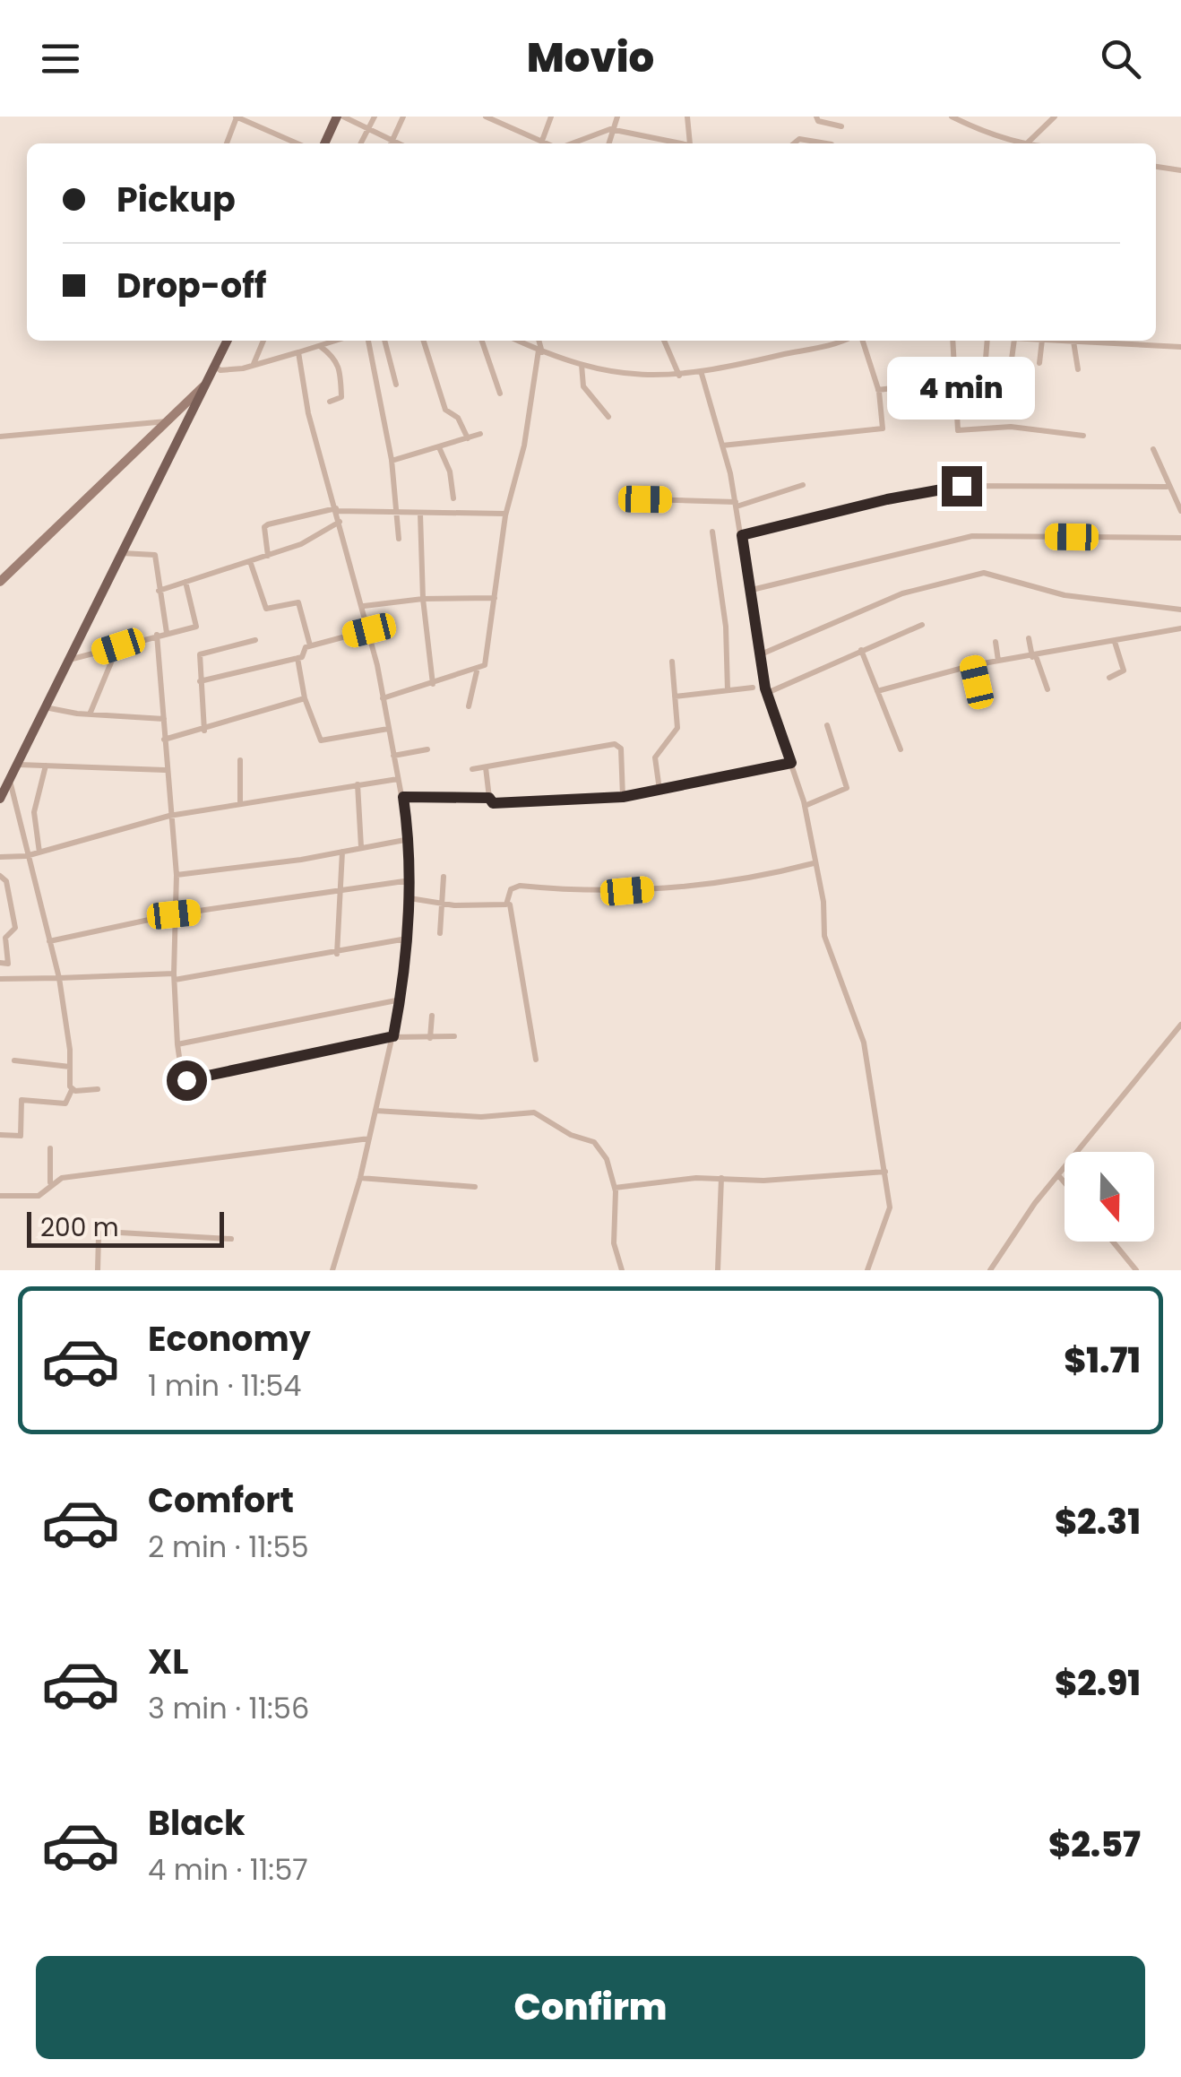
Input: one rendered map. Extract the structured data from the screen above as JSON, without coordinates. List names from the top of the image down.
{
  "scale_bar": "200 m",
  "north": "bottom",
  "page": {
    "header": "Movio",
    "banner": ["Pickup", "Drop-off"],
    "bubble": "4 min",
    "scale": "200 m",
    "list": [
      {
        "name": "Economy",
        "note": "1 min · 11:54",
        "value": "$1.71"
      },
      {
        "name": "Comfort",
        "note": "2 min · 11:55",
        "value": "$2.31"
      },
      {
        "name": "XL",
        "note": "3 min · 11:56",
        "value": "$2.91"
      },
      {
        "name": "Black",
        "note": "4 min · 11:57",
        "value": "$2.57"
      }
    ],
    "buttons": "Confirm"
  }
}
